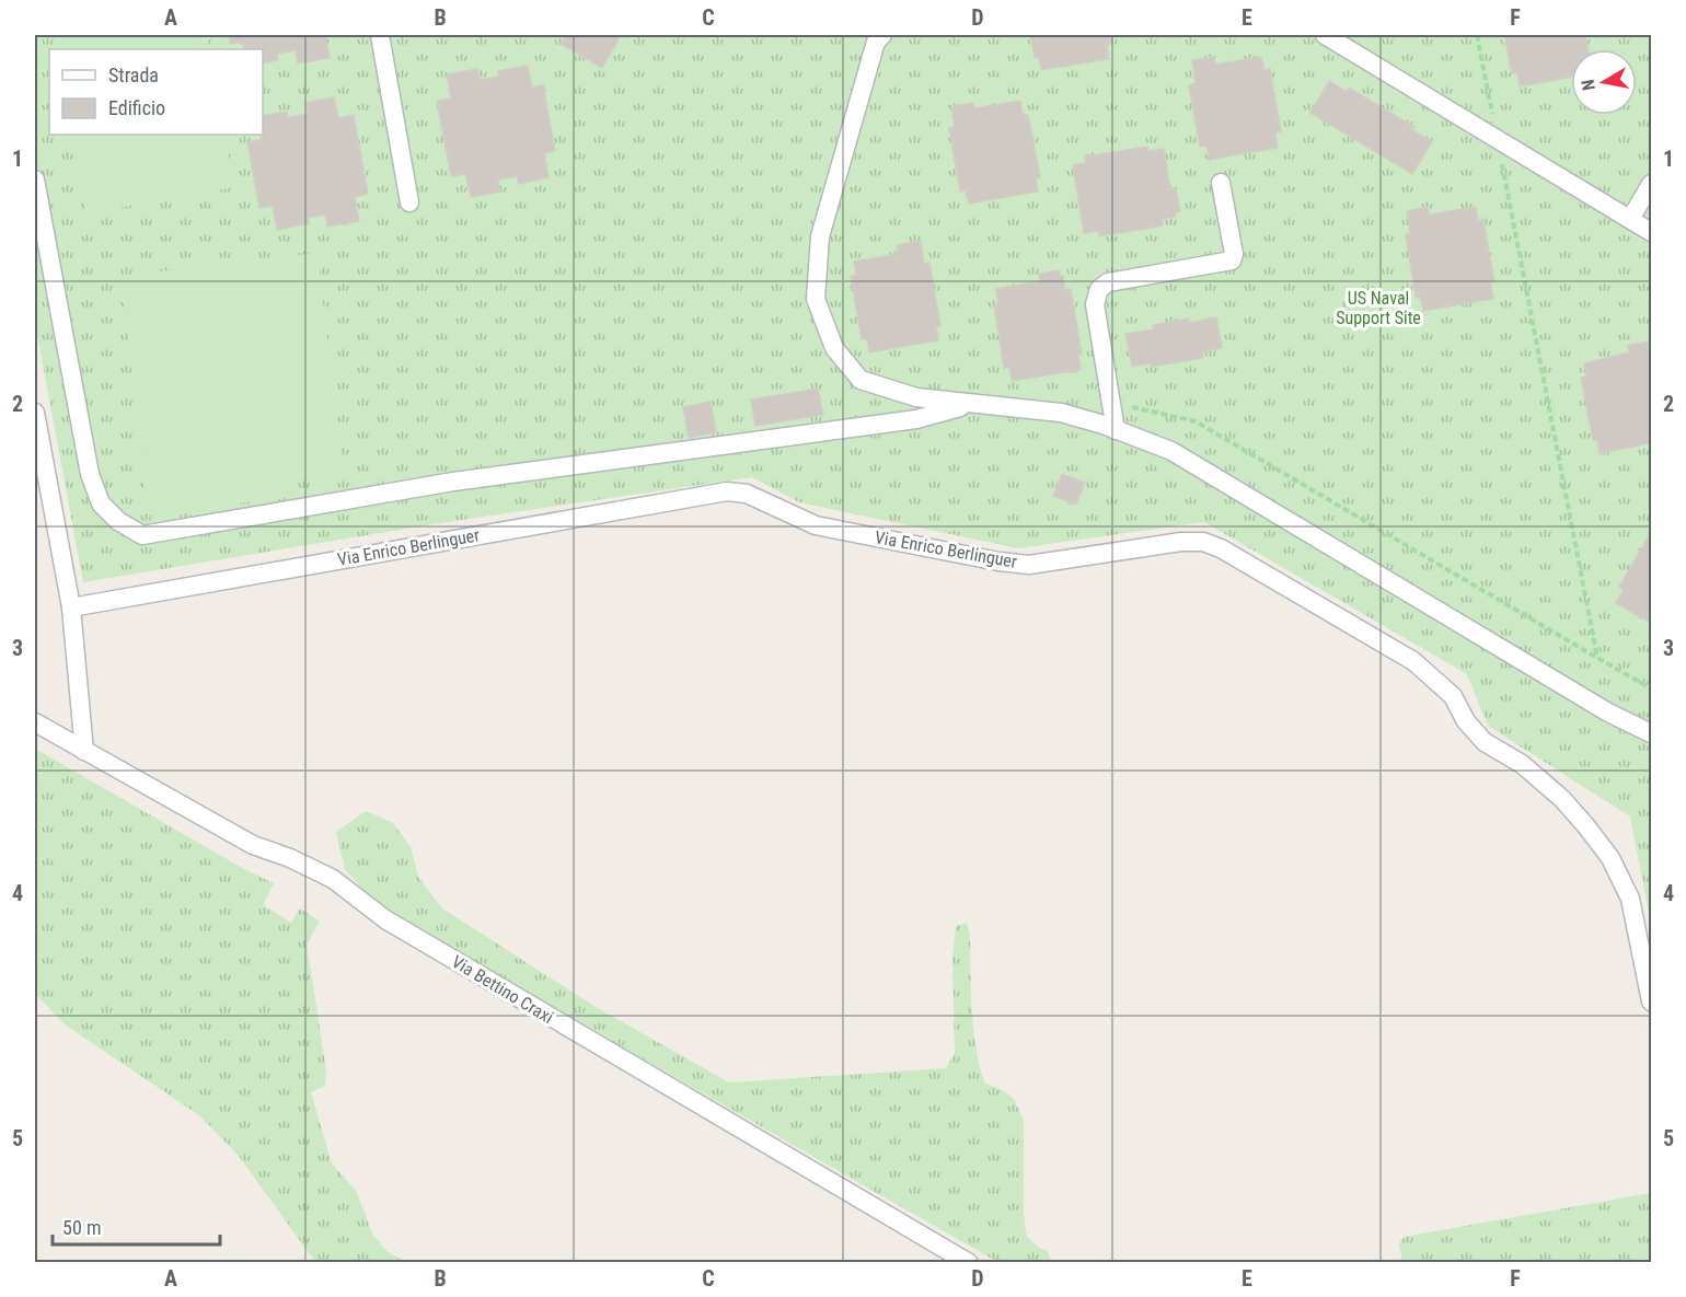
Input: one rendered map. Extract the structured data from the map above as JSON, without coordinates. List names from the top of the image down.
{
  "streets": {
    "street": ["Via Enrico Berlinguer", "Via Bettino Craxi"]
  },
  "parks": ["US Naval Support Site"],
  "legend": ["Strada", "Edificio"],
  "scale_bar": "50 m",
  "north": "left",
  "grid": {
    "columns": [
      "A",
      "B",
      "C",
      "D",
      "E",
      "F"
    ],
    "rows": [
      "1",
      "2",
      "3",
      "4",
      "5"
    ]
  }
}
